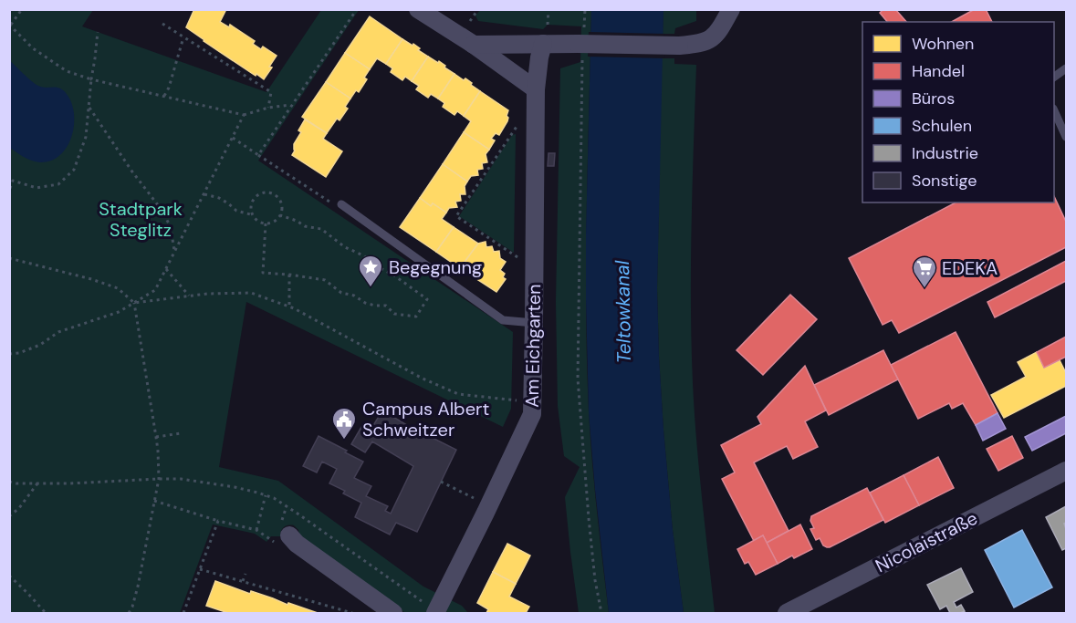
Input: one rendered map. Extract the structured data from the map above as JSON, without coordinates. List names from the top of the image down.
{
  "streets": {
    "street": ["Am Eichgarten", "Nicolaistraße"]
  },
  "water": ["Teltowkanal"],
  "parks": ["Stadtpark Steglitz"],
  "places": {
    "place": ["Begegnung"],
    "supermarket": ["EDEKA"],
    "public building": ["Campus Albert Schweitzer"]
  },
  "legend": [
    "Wohnen",
    "Handel",
    "Büros",
    "Schulen",
    "Industrie",
    "Sonstige"
  ]
}
